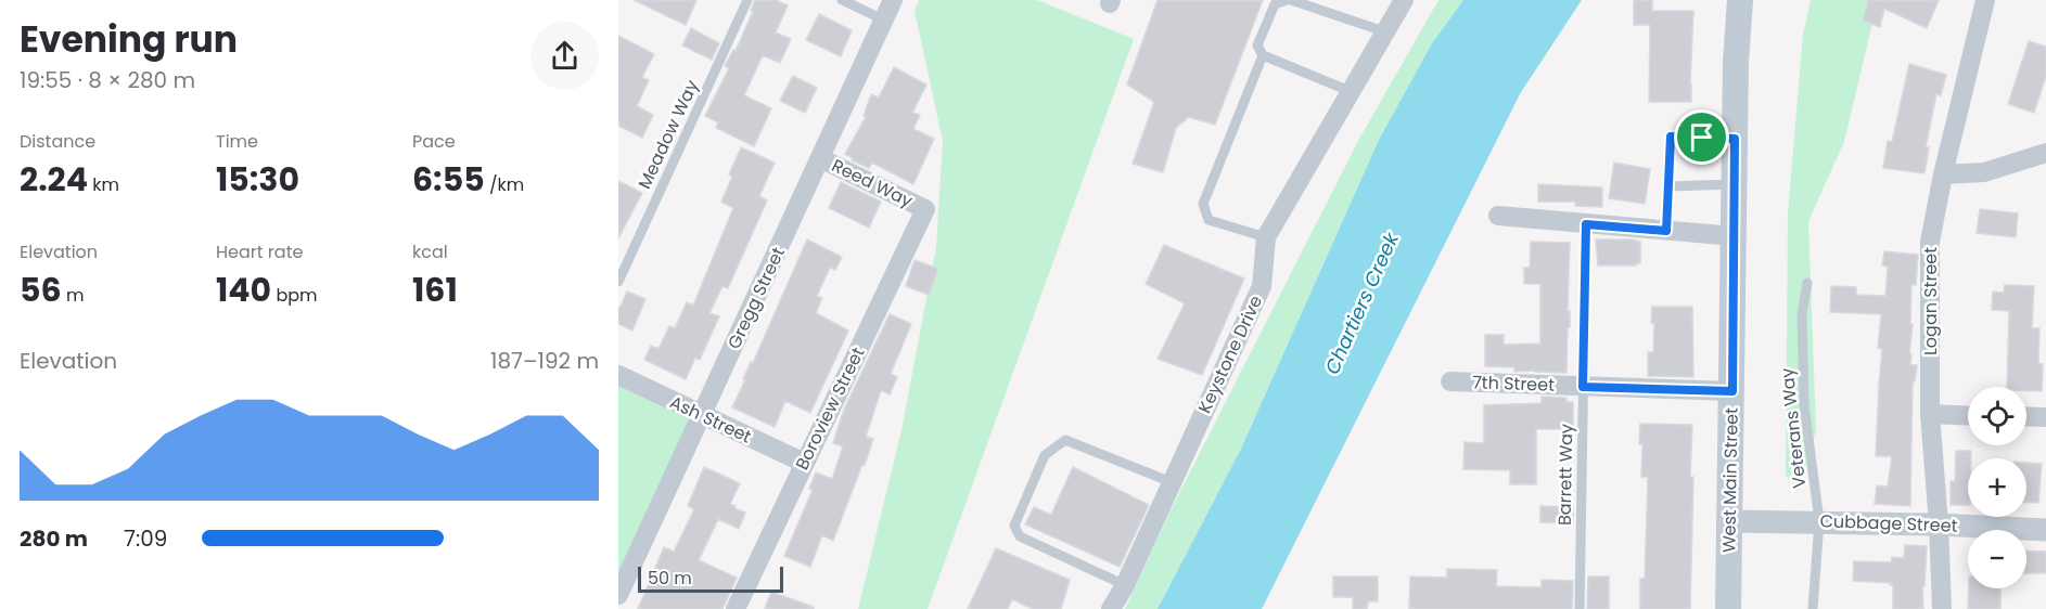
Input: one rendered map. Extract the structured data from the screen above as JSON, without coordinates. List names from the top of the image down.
{
  "streets": {
    "main road": ["West Main Street"],
    "street": [
      "Reed Way",
      "Gregg Street",
      "Logan Street",
      "Keystone Drive",
      "7th Street",
      "Boroview Street",
      "Ash Street",
      "Cubbage Street"
    ],
    "lane": ["Meadow Way", "Veterans Way", "Barrett Way"]
  },
  "crossings": [
    ["Reed Way", "Gregg Street"],
    ["Reed Way", "Boroview Street"],
    ["Gregg Street", "Ash Street"],
    ["Logan Street", "Cubbage Street"],
    ["7th Street", "Barrett Way"],
    ["7th Street", "West Main Street"],
    ["Boroview Street", "Ash Street"],
    ["Veterans Way", "Cubbage Street"],
    ["West Main Street", "Cubbage Street"]
  ],
  "water": ["Chartiers Creek"],
  "scale_bar": "50 m",
  "page": {
    "heading": ["Evening run", "19:55 · 8 × 280 m"],
    "stats": [
      ["Distance", "2.24 km"],
      ["Time", "15:30"],
      ["Pace", "6:55 /km"],
      ["Elevation", "56 m"],
      ["Heart rate", "140 bpm"],
      ["kcal", "161"]
    ],
    "chart": ["Elevation", "187–192 m"],
    "map_buttons": ["+", "−"],
    "list": [
      {
        "name": "280 m",
        "note": "7:09"
      }
    ],
    "scale": "50 m"
  }
}
